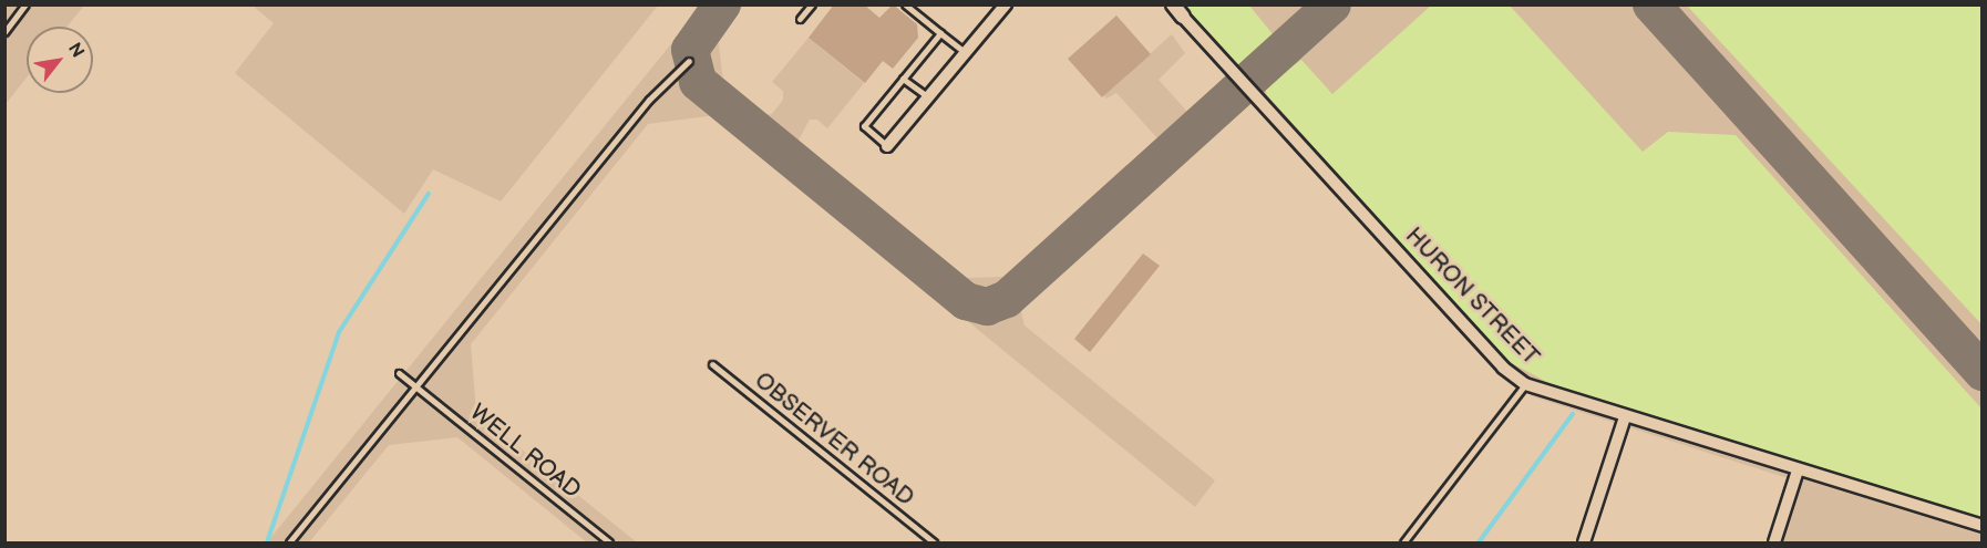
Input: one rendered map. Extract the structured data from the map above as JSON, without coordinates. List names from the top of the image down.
{
  "streets": {
    "street": ["HURON STREET"],
    "lane": ["OBSERVER ROAD", "WELL ROAD"]
  },
  "north": "top right"
}
